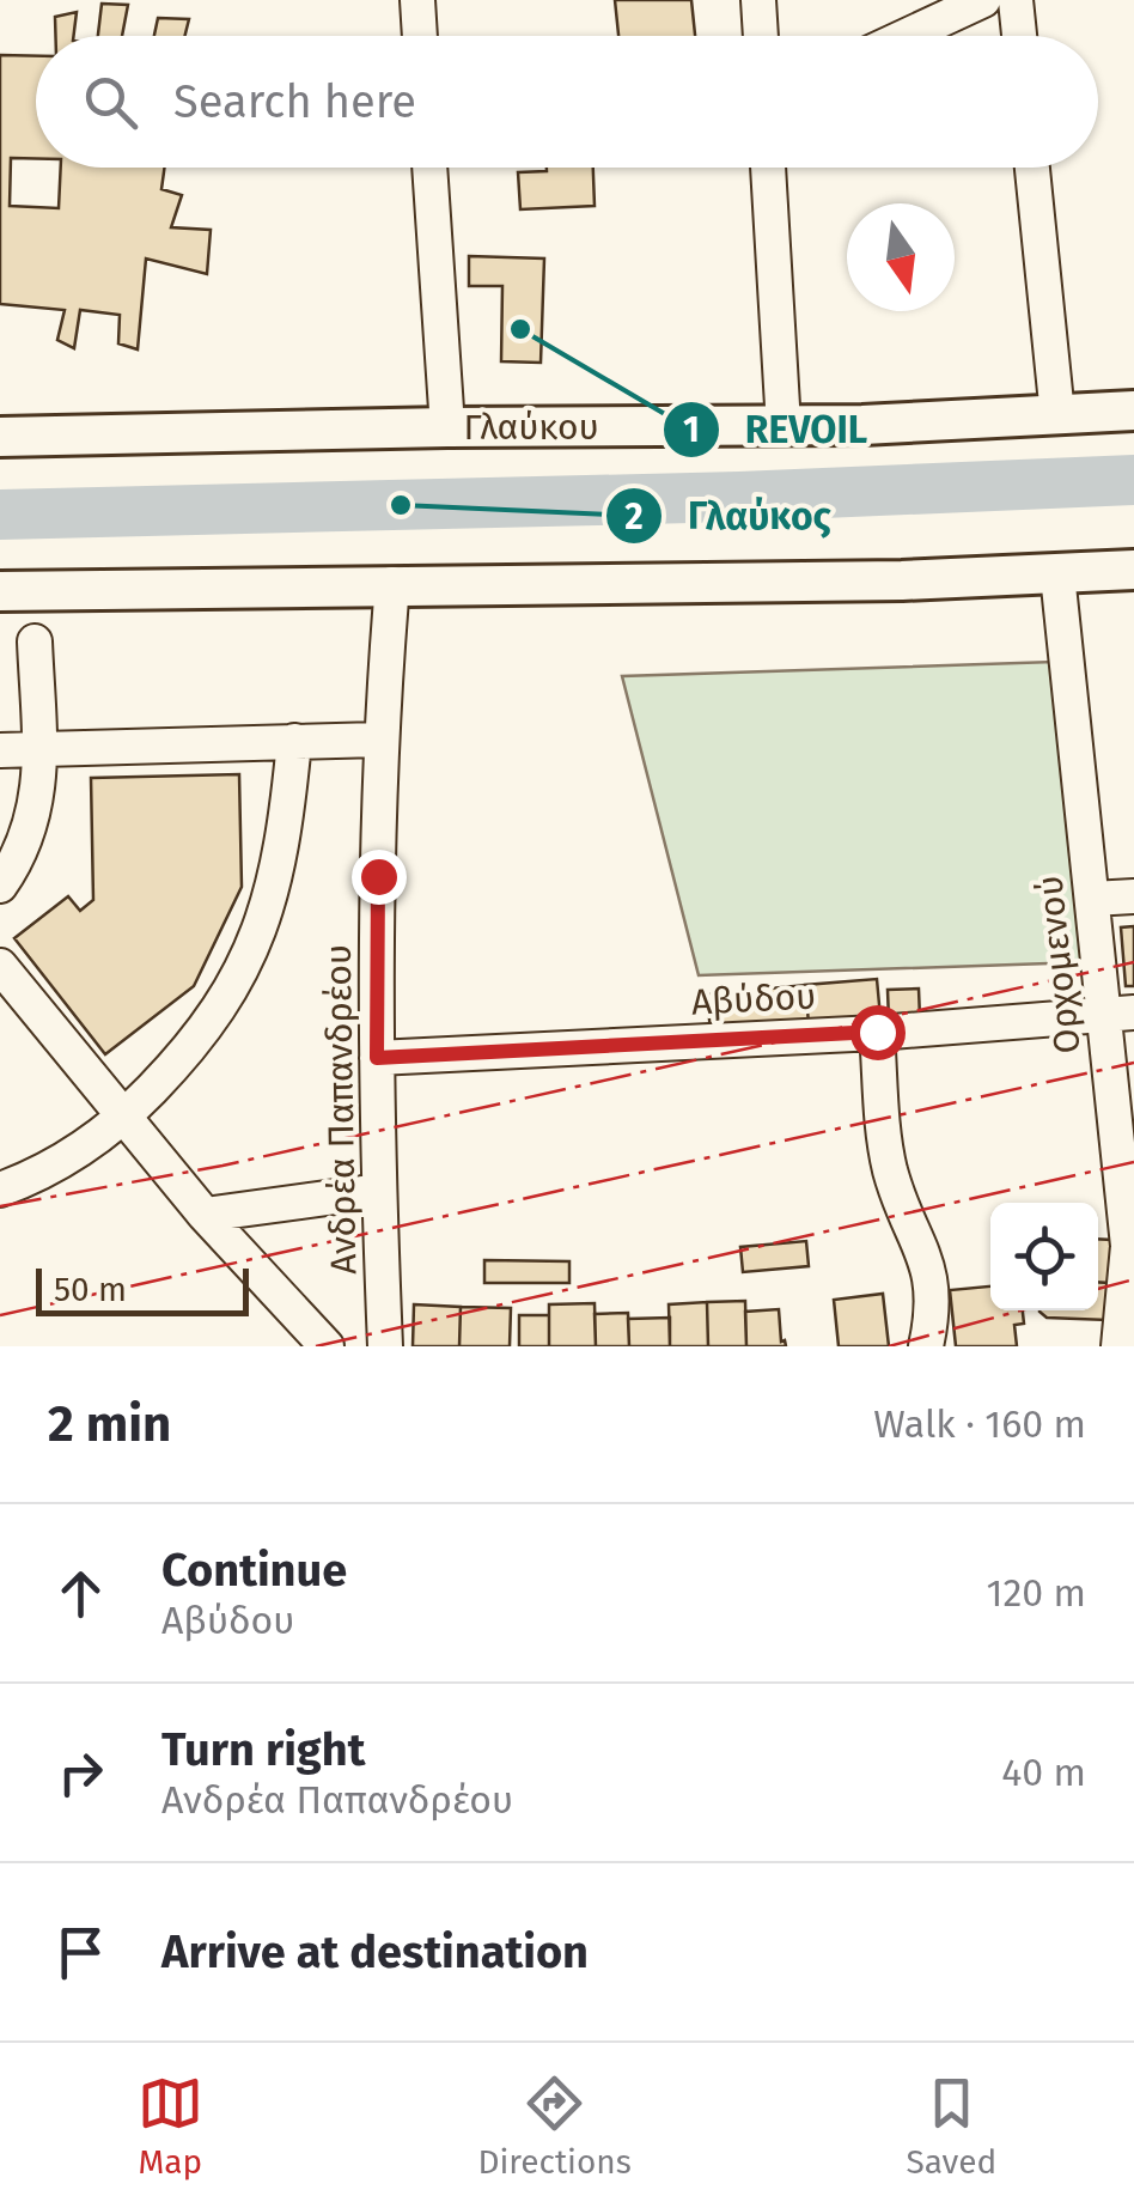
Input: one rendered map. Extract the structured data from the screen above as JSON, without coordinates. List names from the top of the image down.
{
  "streets": {
    "main road": ["Γλαύκου"],
    "street": ["Ορχομενού", "Αβύδου", "Ανδρέα Παπανδρέου"]
  },
  "crossings": [
    ["Ορχομενού", "Αβύδου"],
    ["Αβύδου", "Ανδρέα Παπανδρέου"]
  ],
  "places": ["REVOIL", "Γλαύκος"],
  "scale_bar": "50 m",
  "north": "bottom",
  "page": {
    "search": "Search here",
    "scale": "50 m",
    "heading": ["2 min", "Walk · 160 m"],
    "list": [
      ["Continue", "Αβύδου", "120 m"],
      ["Turn right", "Ανδρέα Παπανδρέου", "40 m"],
      "Arrive at destination"
    ],
    "nav": ["Map", "Directions", "Saved"]
  }
}
